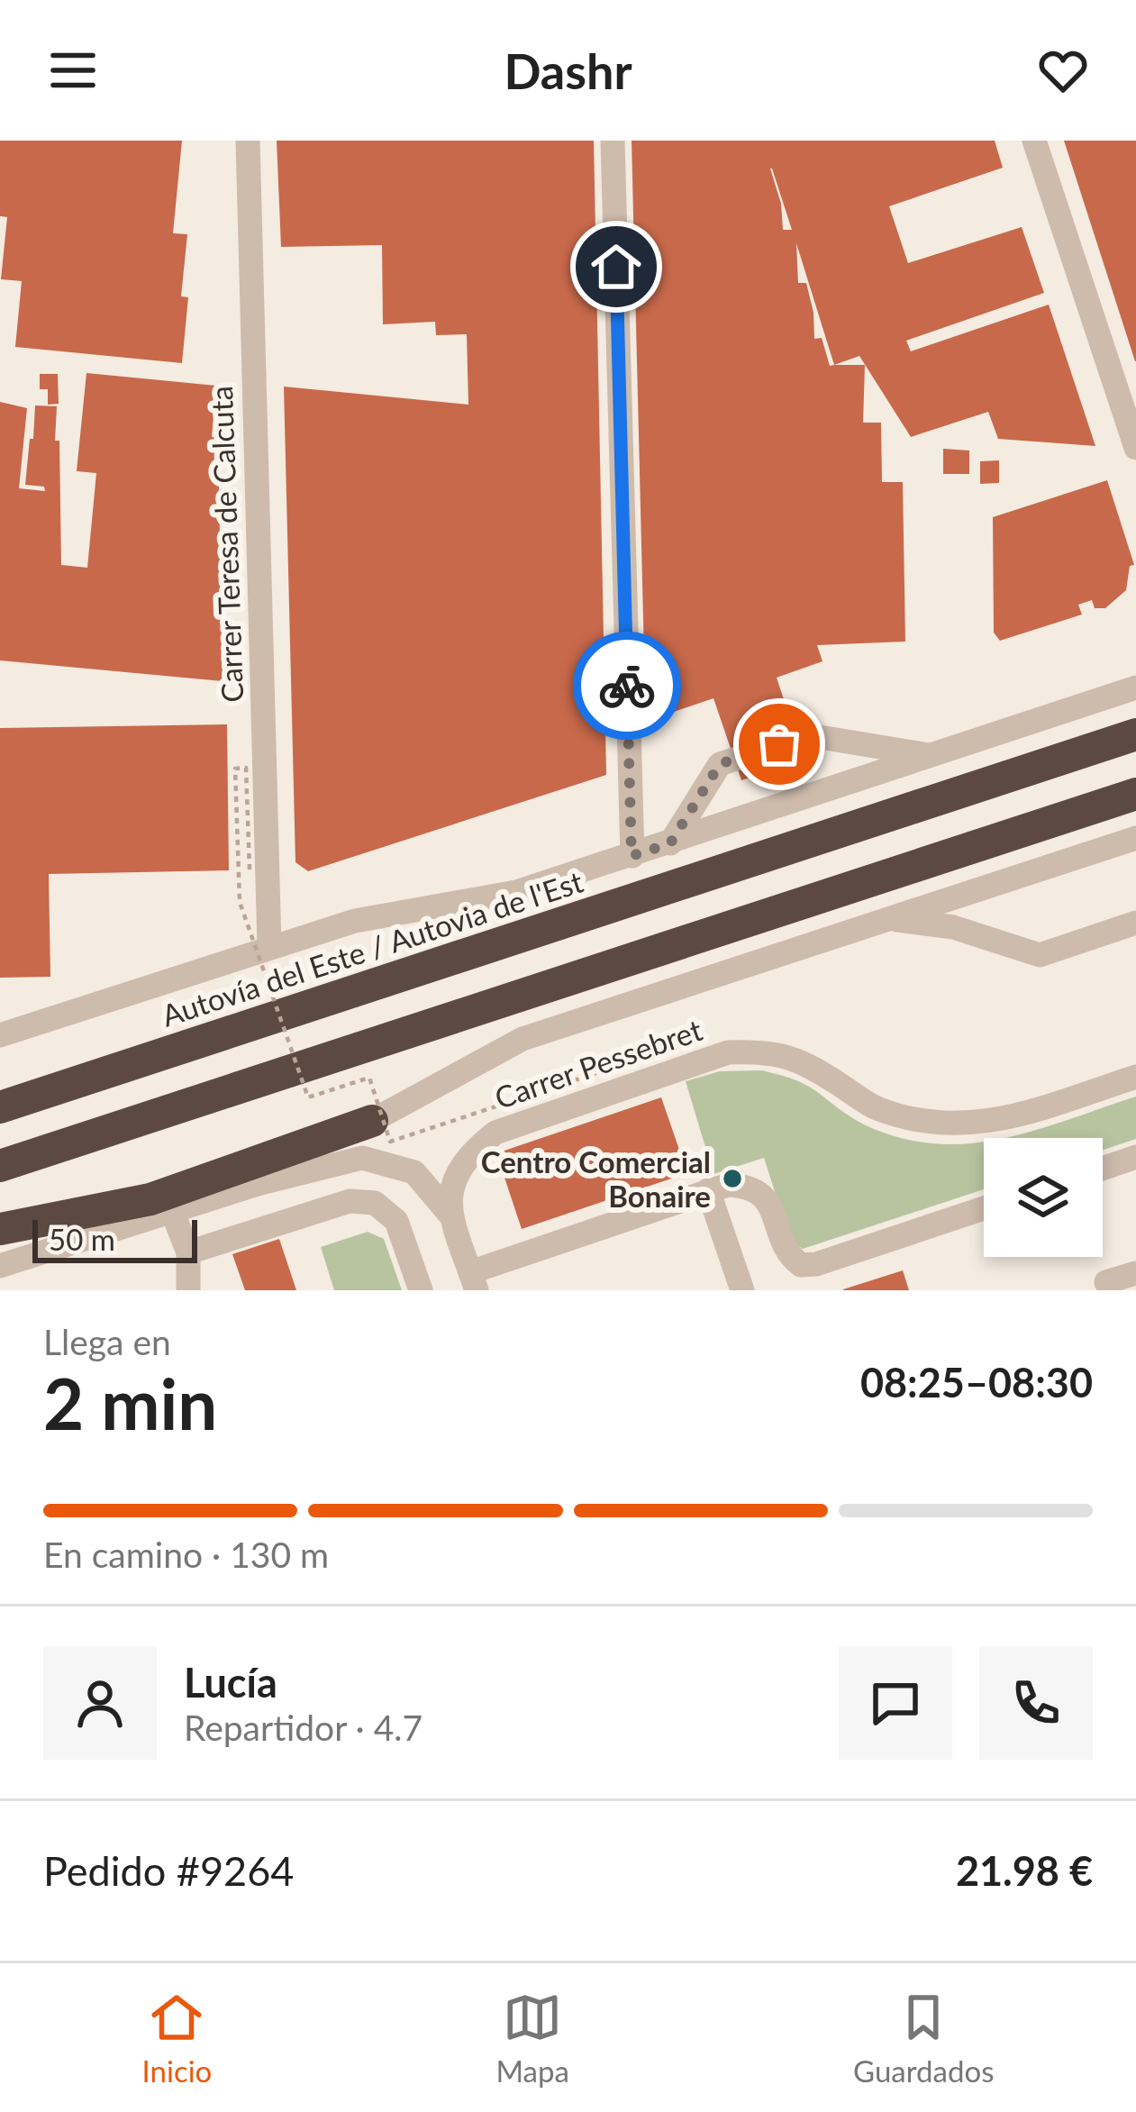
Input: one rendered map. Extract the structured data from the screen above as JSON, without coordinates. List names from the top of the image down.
{
  "streets": {
    "highway": ["Autovía del Este / Autovia de l'Est"],
    "street": ["Carrer Teresa de Calcuta", "Carrer Pessebret"]
  },
  "places": ["Centro Comercial Bonaire"],
  "scale_bar": "50 m",
  "page": {
    "header": "Dashr",
    "scale": "50 m",
    "heading": ["2 min", "Llega en", "08:25–08:30"],
    "panel": [
      "Lucía",
      "Repartidor · 4.7",
      "Pedido #9264",
      "21.98 €"
    ],
    "bar": "En camino · 130 m",
    "tabs": ["Inicio", "Mapa", "Guardados"]
  }
}
